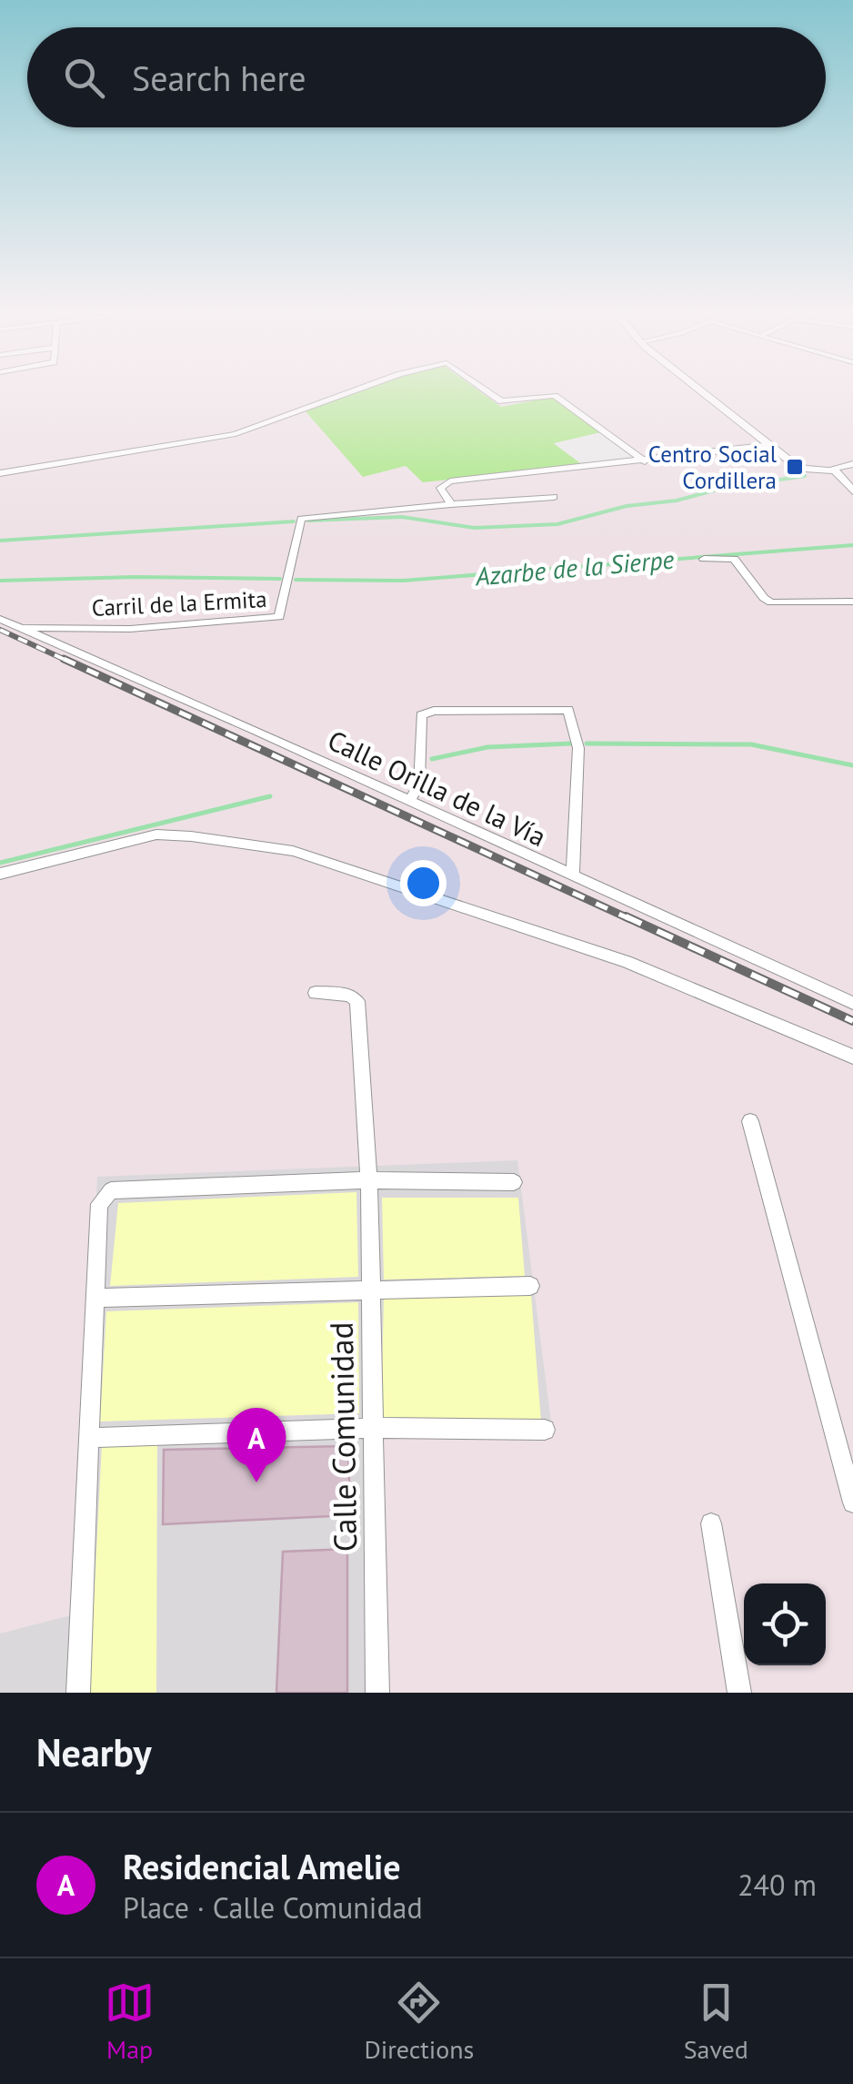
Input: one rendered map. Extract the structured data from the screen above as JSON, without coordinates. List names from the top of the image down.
{
  "streets": {
    "street": ["Carril de la Ermita", "Calle Orilla de la Vía", "Calle Comunidad"]
  },
  "crossings": [
    ["Carril de la Ermita", "Calle Orilla de la Vía"]
  ],
  "water": ["Azarbe de la Sierpe"],
  "places": {
    "transit": ["Centro Social Cordillera"]
  },
  "page": {
    "search": "Search here",
    "pins": "A",
    "heading": "Nearby",
    "list": [
      {
        "mark": "A",
        "name": "Residencial Amelie",
        "note": "Place · Calle Comunidad",
        "value": "240 m"
      }
    ],
    "nav": ["Map", "Directions", "Saved"]
  }
}
